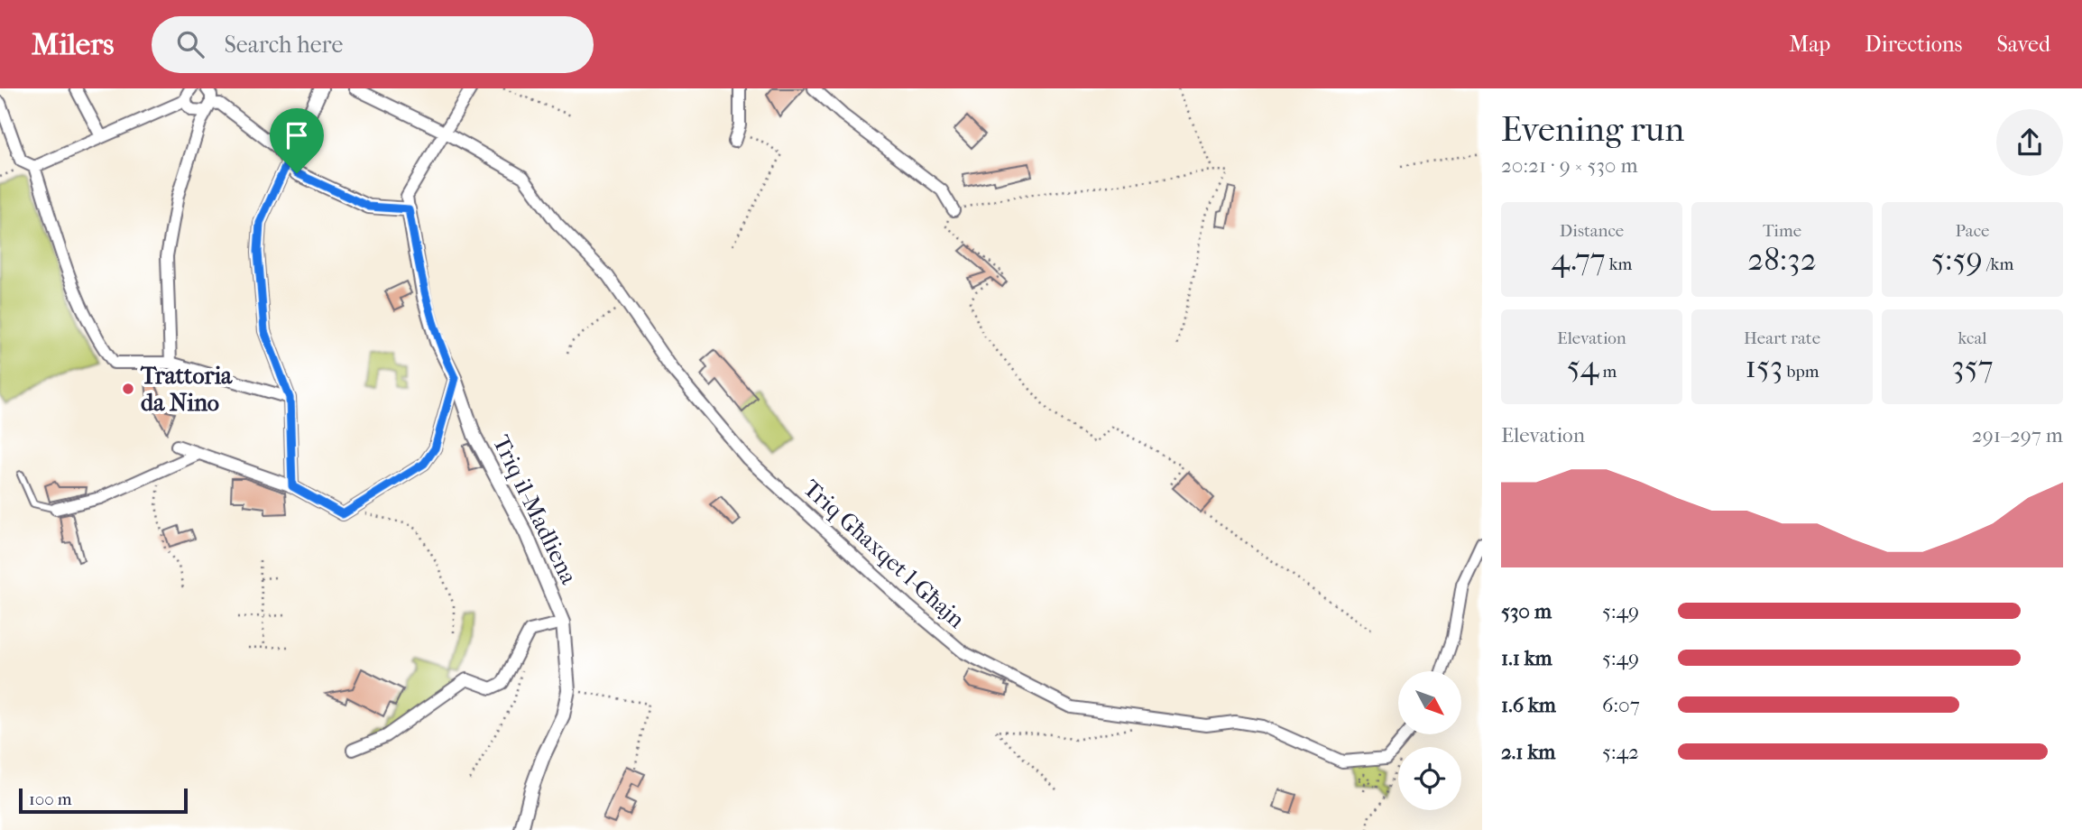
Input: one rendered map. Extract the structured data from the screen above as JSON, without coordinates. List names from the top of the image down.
{
  "streets": {
    "street": ["Triq il-Madliena", "Triq Għaxqet l-Għajn"]
  },
  "places": ["Trattoria da Nino"],
  "scale_bar": "100 m",
  "north": "bottom right",
  "page": {
    "header": "Milers",
    "search": "Search here",
    "nav": ["Map", "Directions", "Saved"],
    "heading": ["Evening run", "20:21 · 9 × 530 m"],
    "stats": [
      ["Distance", "4.77 km"],
      ["Time", "28:32"],
      ["Pace", "5:59 /km"],
      ["Elevation", "54 m"],
      ["Heart rate", "153 bpm"],
      ["kcal", "357"]
    ],
    "chart": ["Elevation", "291–297 m"],
    "list": [
      {
        "name": "530 m",
        "note": "5:49"
      },
      {
        "name": "1.1 km",
        "note": "5:49"
      },
      {
        "name": "1.6 km",
        "note": "6:07"
      },
      {
        "name": "2.1 km",
        "note": "5:42"
      }
    ],
    "scale": "100 m"
  }
}
